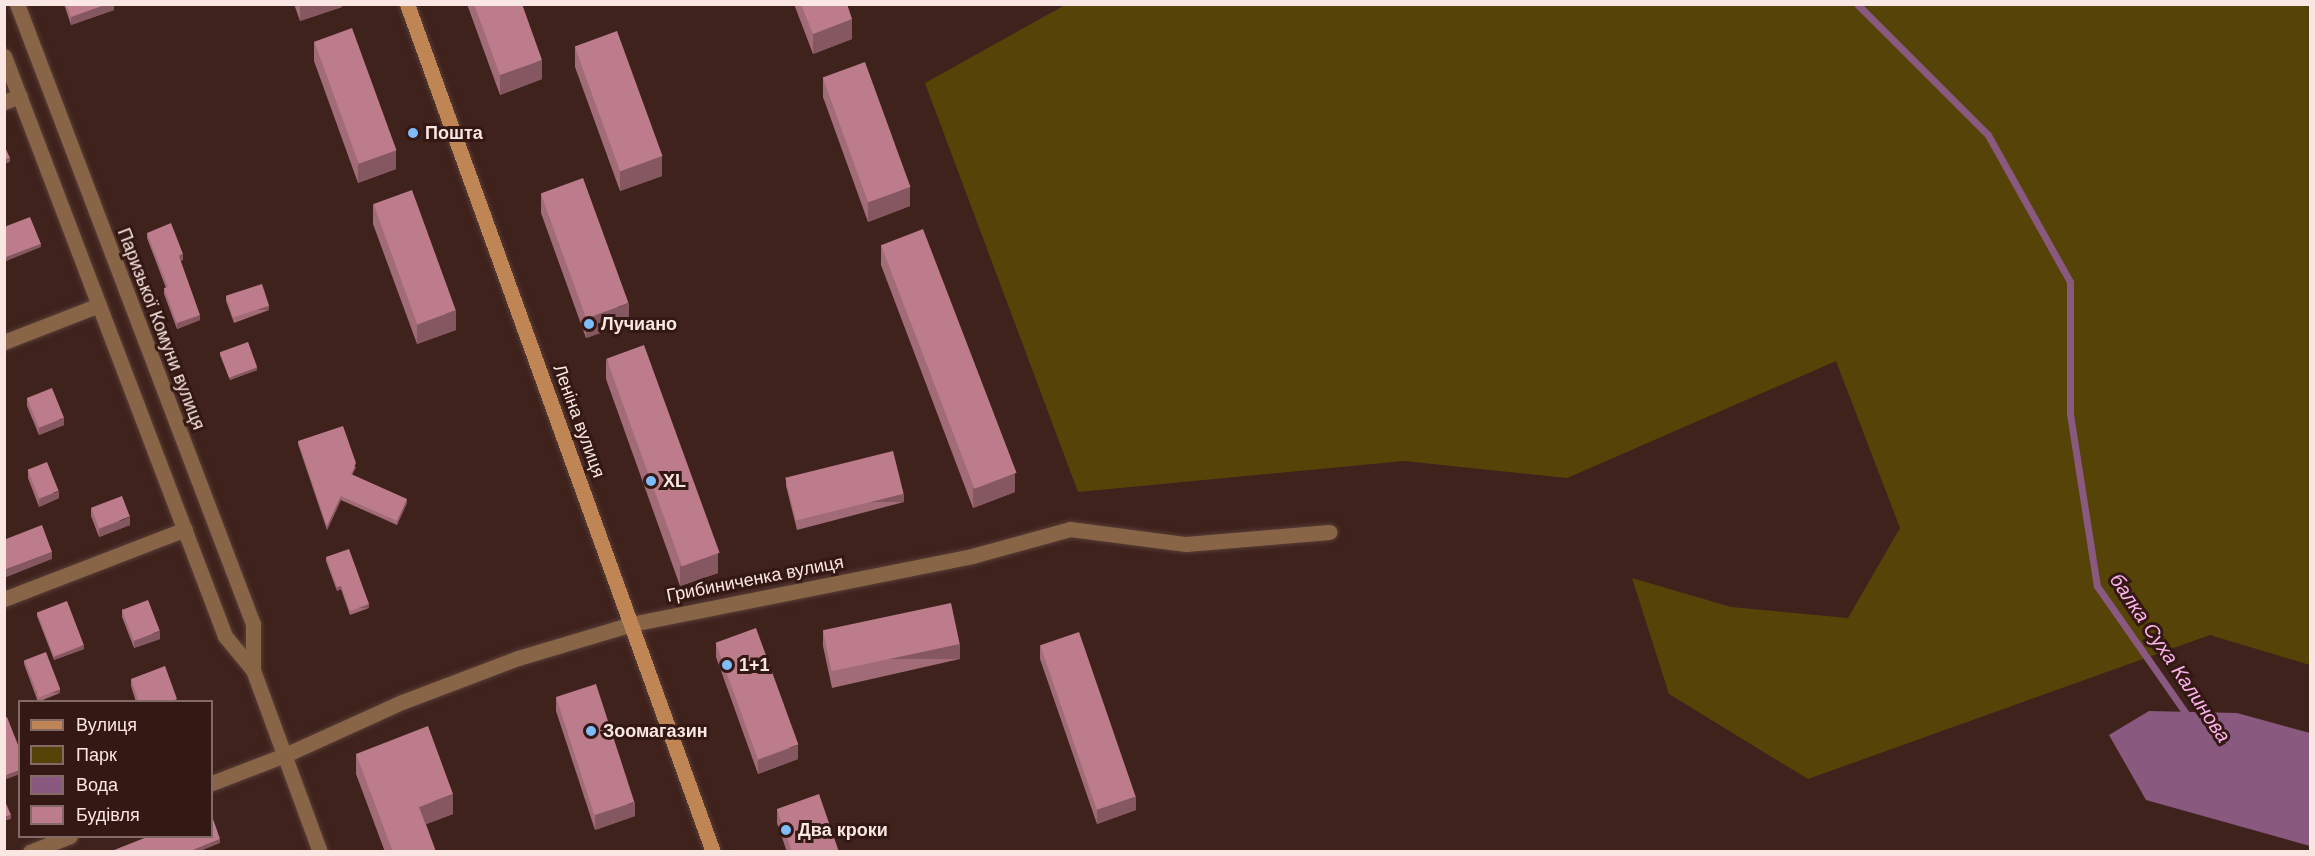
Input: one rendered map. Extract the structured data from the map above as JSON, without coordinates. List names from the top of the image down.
{
  "streets": {
    "main road": ["Леніна вулиця"],
    "street": ["Паризької Комуни вулиця", "Грибиниченка вулиця"]
  },
  "crossings": [
    ["Паризької Комуни вулиця", "Грибиниченка вулиця"],
    ["Леніна вулиця", "Грибиниченка вулиця"]
  ],
  "water": ["балка Суха Калинова"],
  "places": [
    "Пошта",
    "Лучиано",
    "XL",
    "1+1",
    "Зоомагазин",
    "Два кроки"
  ],
  "legend": [
    "Вулиця",
    "Парк",
    "Вода",
    "Будівля"
  ]
}
